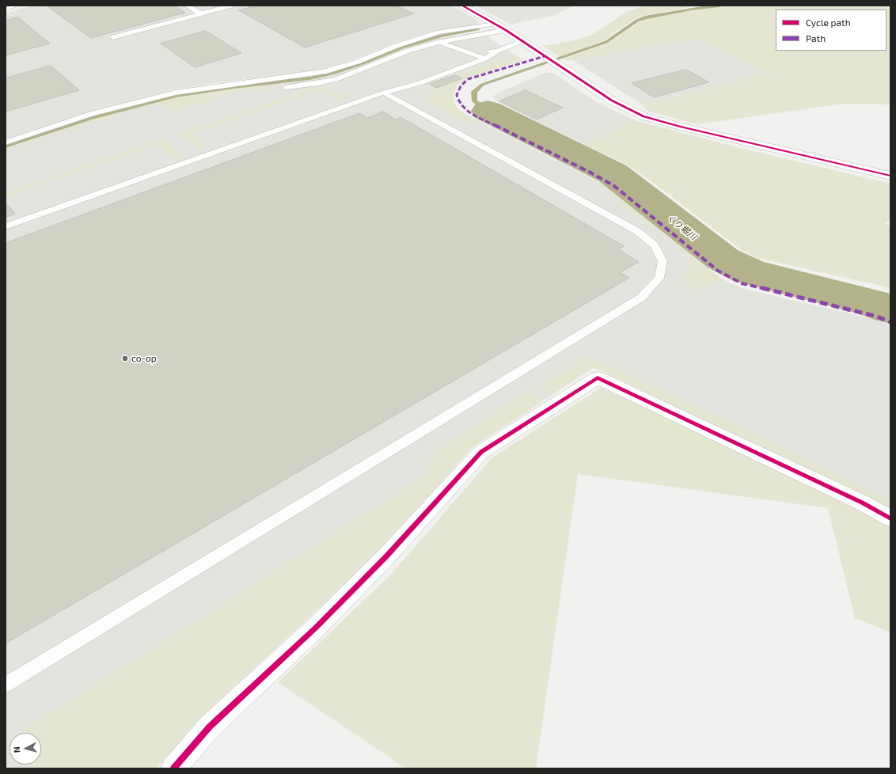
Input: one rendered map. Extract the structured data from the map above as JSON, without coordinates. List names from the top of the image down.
{
  "water": ["くり堀川"],
  "places": ["co-op"],
  "legend": ["Cycle path", "Path"],
  "north": "left"
}
